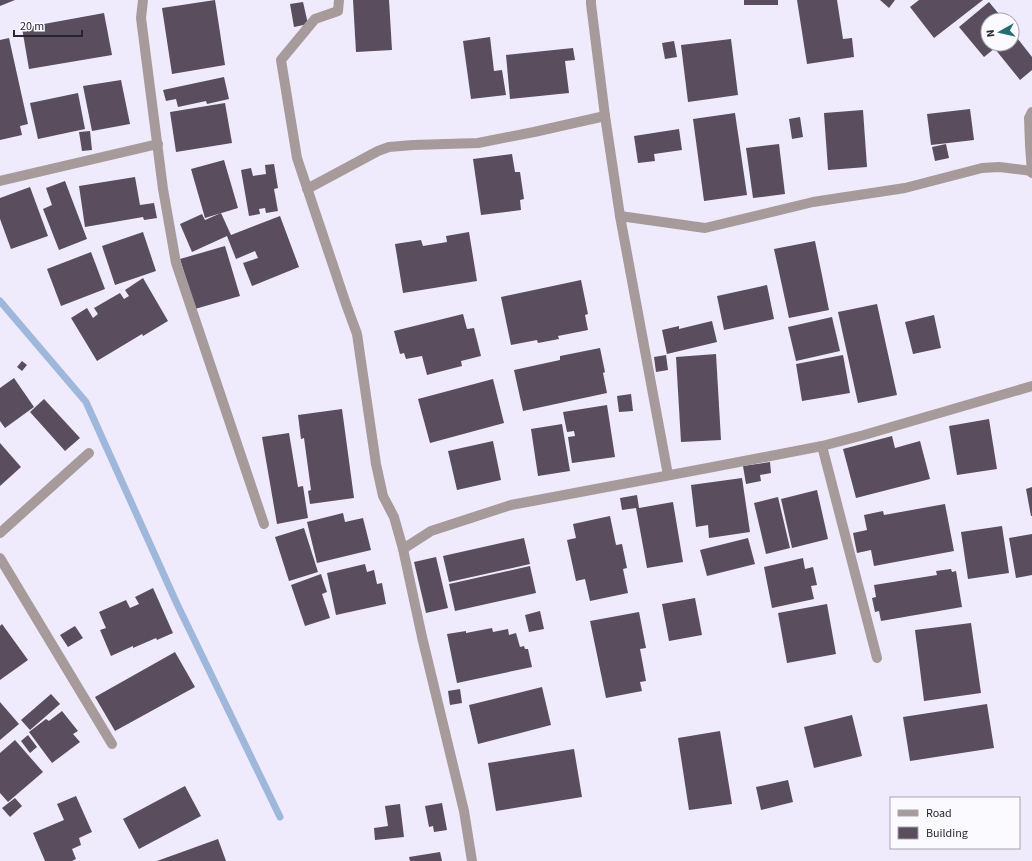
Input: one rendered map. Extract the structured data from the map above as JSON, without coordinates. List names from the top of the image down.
{
  "legend": ["Road", "Building"],
  "scale_bar": "20 m",
  "north": "left"
}
